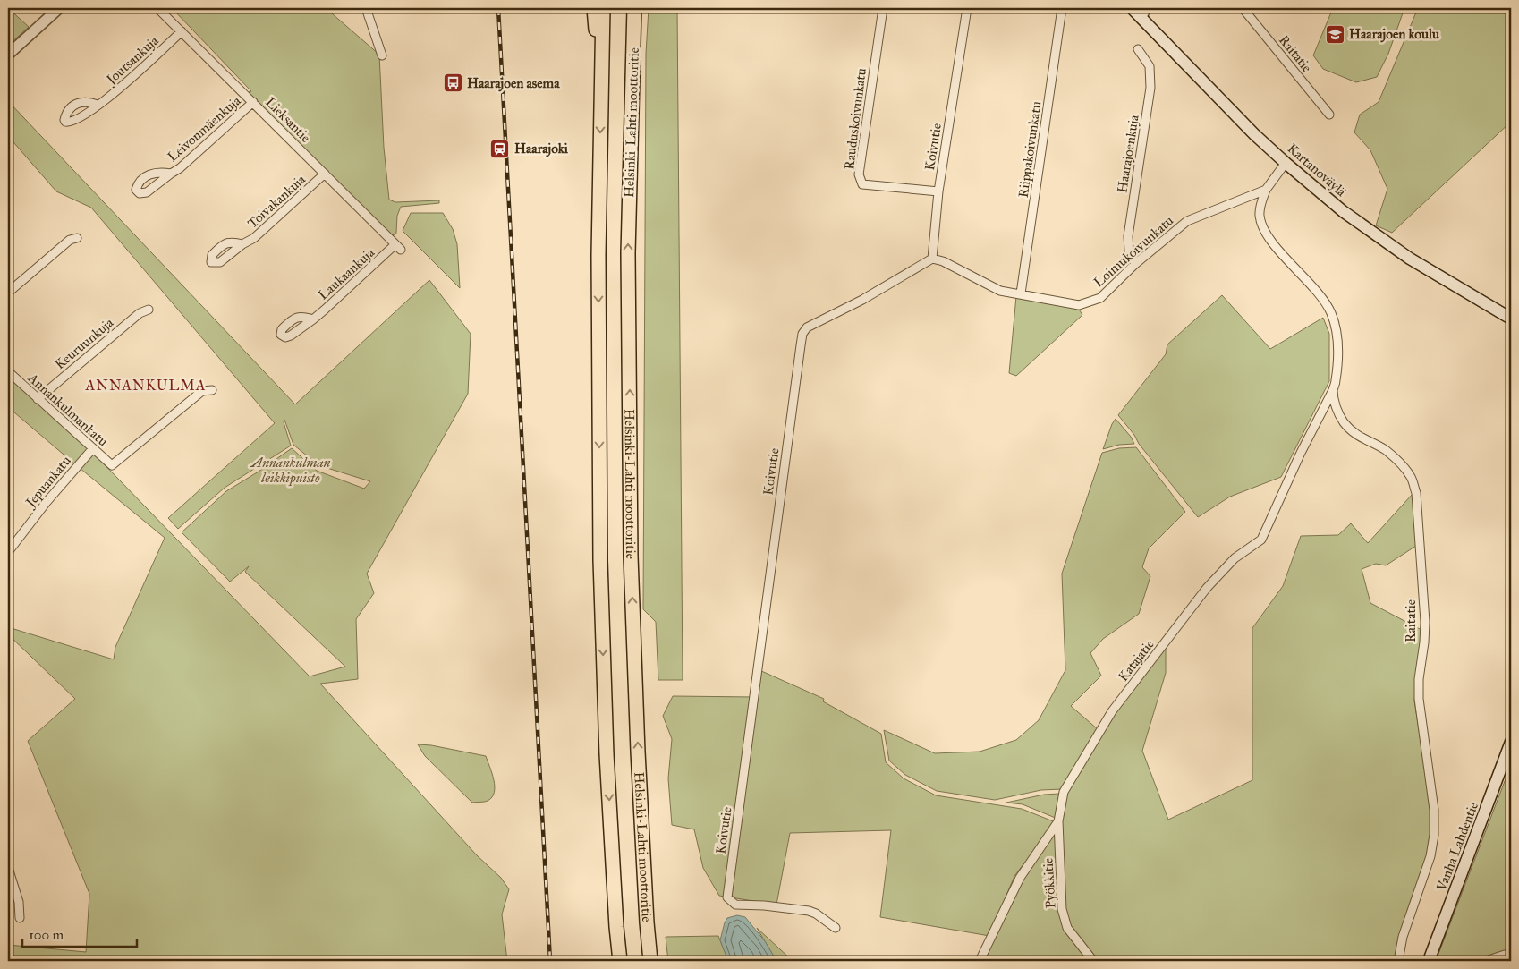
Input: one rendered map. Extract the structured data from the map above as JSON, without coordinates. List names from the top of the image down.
{
  "streets": {
    "highway": ["Helsinki-Lahti moottoritie"],
    "main road": ["Kartanoväylä", "Vanha Lahdentie"],
    "street": [
      "Raitatie",
      "Joutsankuja",
      "Rauduskoivunkatu",
      "Lieksantie",
      "Leivonmäenkuja",
      "Koivutie",
      "Riippakoivunkatu",
      "Haarajoenkuja",
      "Toivakankuja",
      "Loimukoivunkatu",
      "Laukaankuja",
      "Keuruunkuja",
      "Annankulmankatu",
      "Jepuankatu",
      "Katajatie",
      "Pyökkitie"
    ]
  },
  "crossings": [
    ["Raitatie", "Loimukoivunkatu"],
    ["Raitatie", "Katajatie"],
    ["Joutsankuja", "Lieksantie"],
    ["Rauduskoivunkatu", "Koivutie"],
    ["Lieksantie", "Leivonmäenkuja"],
    ["Lieksantie", "Toivakankuja"],
    ["Lieksantie", "Laukaankuja"],
    ["Koivutie", "Loimukoivunkatu"],
    ["Riippakoivunkatu", "Loimukoivunkatu"],
    ["Haarajoenkuja", "Loimukoivunkatu"],
    ["Keuruunkuja", "Annankulmankatu"],
    ["Annankulmankatu", "Jepuankatu"],
    ["Katajatie", "Pyökkitie"]
  ],
  "districts": ["ANNANKULMA"],
  "parks": ["Annankulman leikkipuisto"],
  "places": {
    "school or university": ["Haarajoen koulu"],
    "bus stop": ["Haarajoen asema"],
    "station": ["Haarajoki"]
  },
  "scale_bar": "100 m"
}
